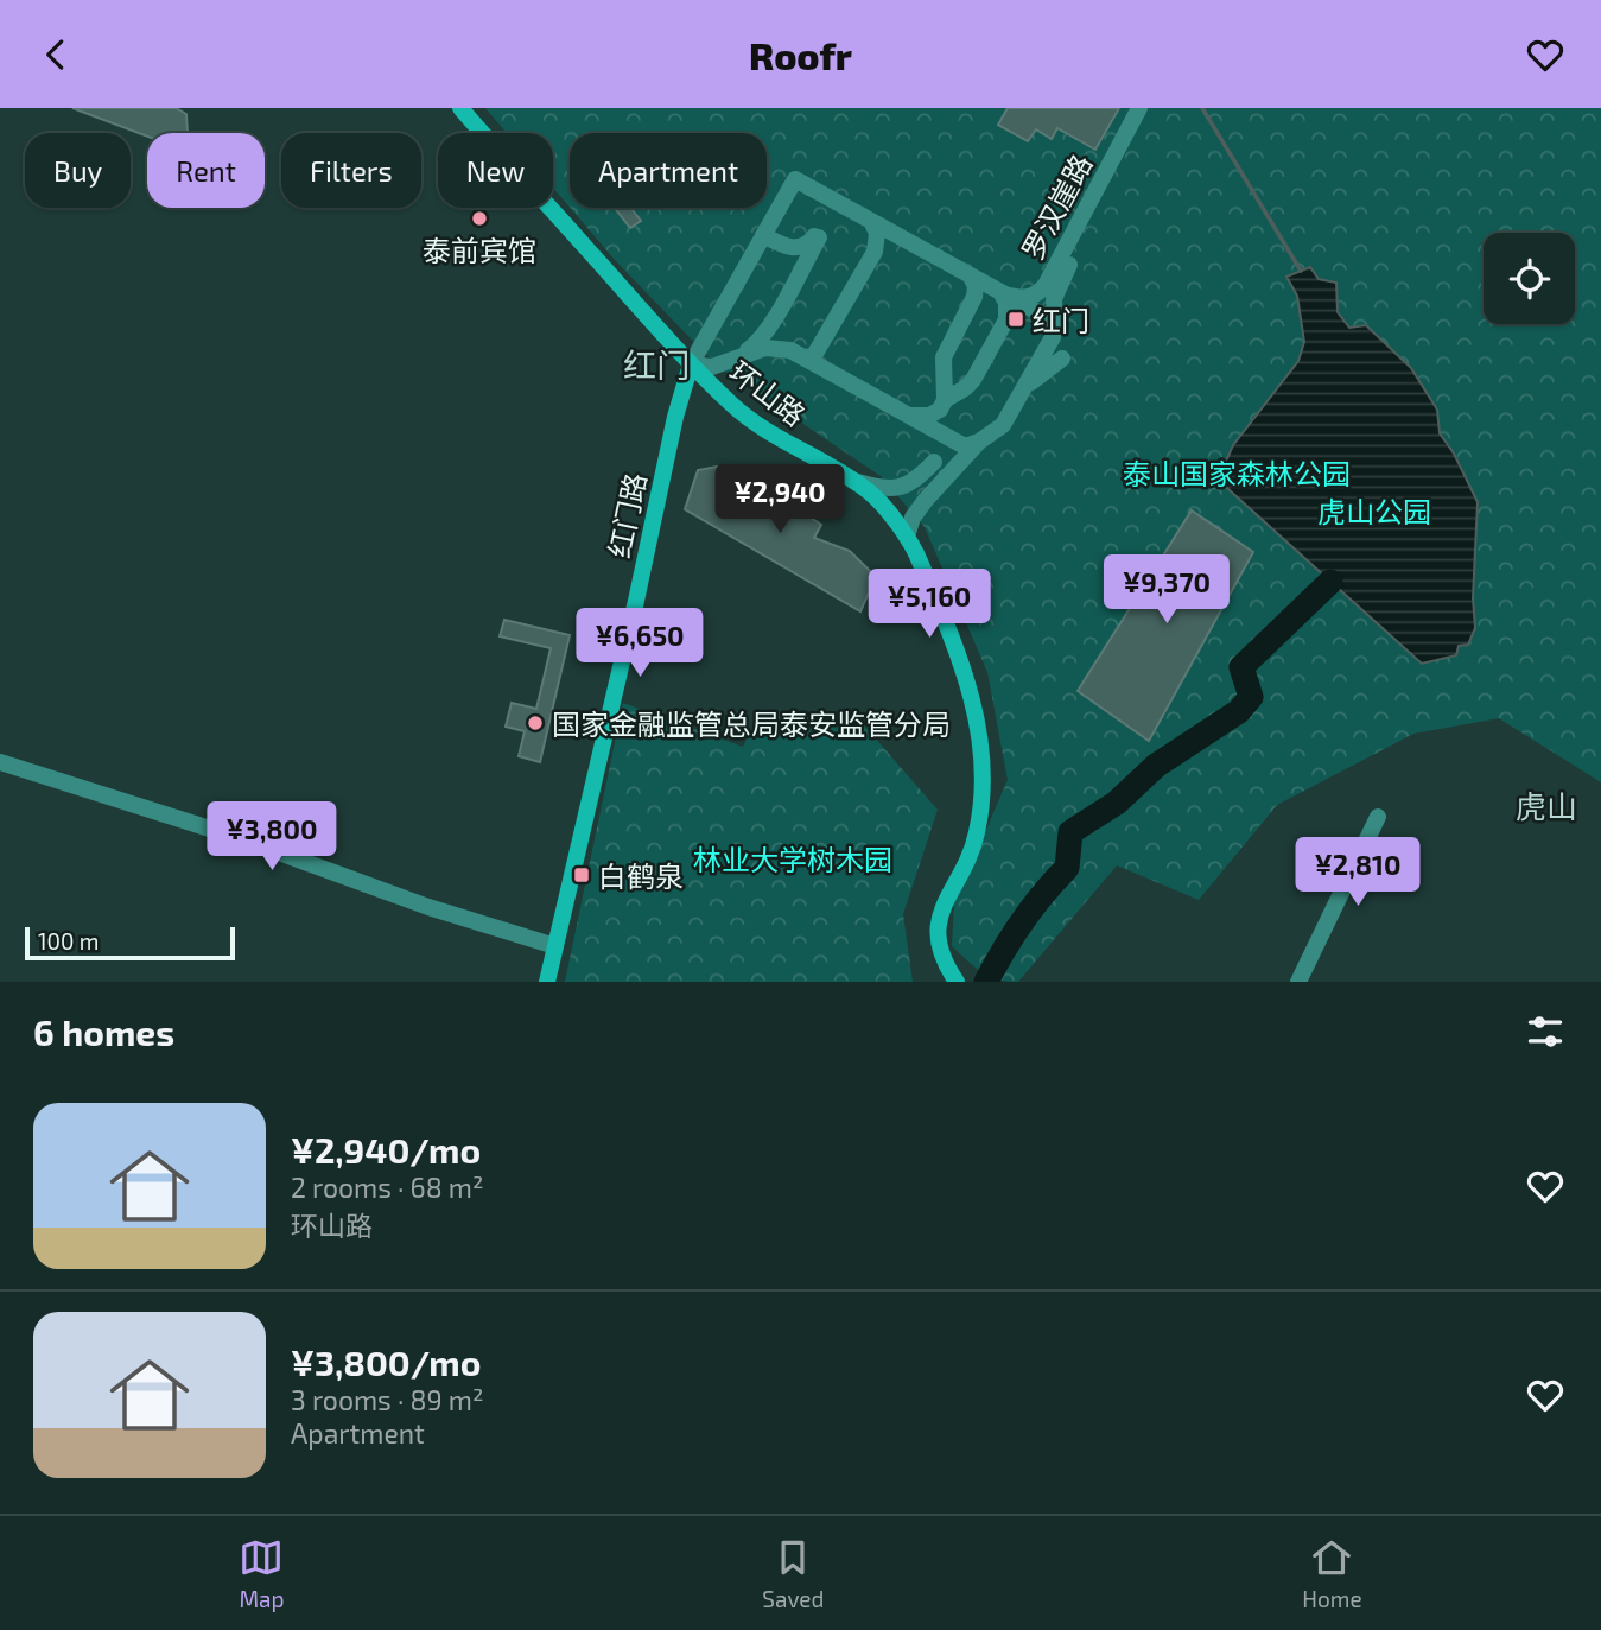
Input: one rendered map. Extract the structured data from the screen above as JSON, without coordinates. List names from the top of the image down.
{
  "streets": {
    "main road": ["环山路", "红门路"],
    "street": ["罗汉崖路"]
  },
  "crossings": [
    ["罗汉崖路", "环山路"],
    ["环山路", "红门路"]
  ],
  "districts": ["红门", "虎山"],
  "parks": ["泰山国家森林公园", "虎山公园", "林业大学树木园"],
  "places": {
    "other": ["泰前宾馆", "国家金融监管总局泰安监管分局"],
    "transit": ["红门", "白鹤泉"]
  },
  "scale_bar": "100 m",
  "page": {
    "header": "Roofr",
    "chip": [
      "Buy",
      "Rent",
      "Filters",
      "New",
      "Apartment"
    ],
    "price": [
      "¥2,940",
      "¥9,370",
      "¥5,160",
      "¥6,650",
      "¥3,800",
      "¥2,810"
    ],
    "scale": "100 m",
    "heading": "6 homes",
    "list": [
      {
        "name": "¥2,940/mo",
        "note": "2 rooms · 68 m² · 环山路"
      },
      {
        "name": "¥3,800/mo",
        "note": "3 rooms · 89 m² · Apartment"
      }
    ],
    "tabs": ["Map", "Saved", "Home"]
  }
}
